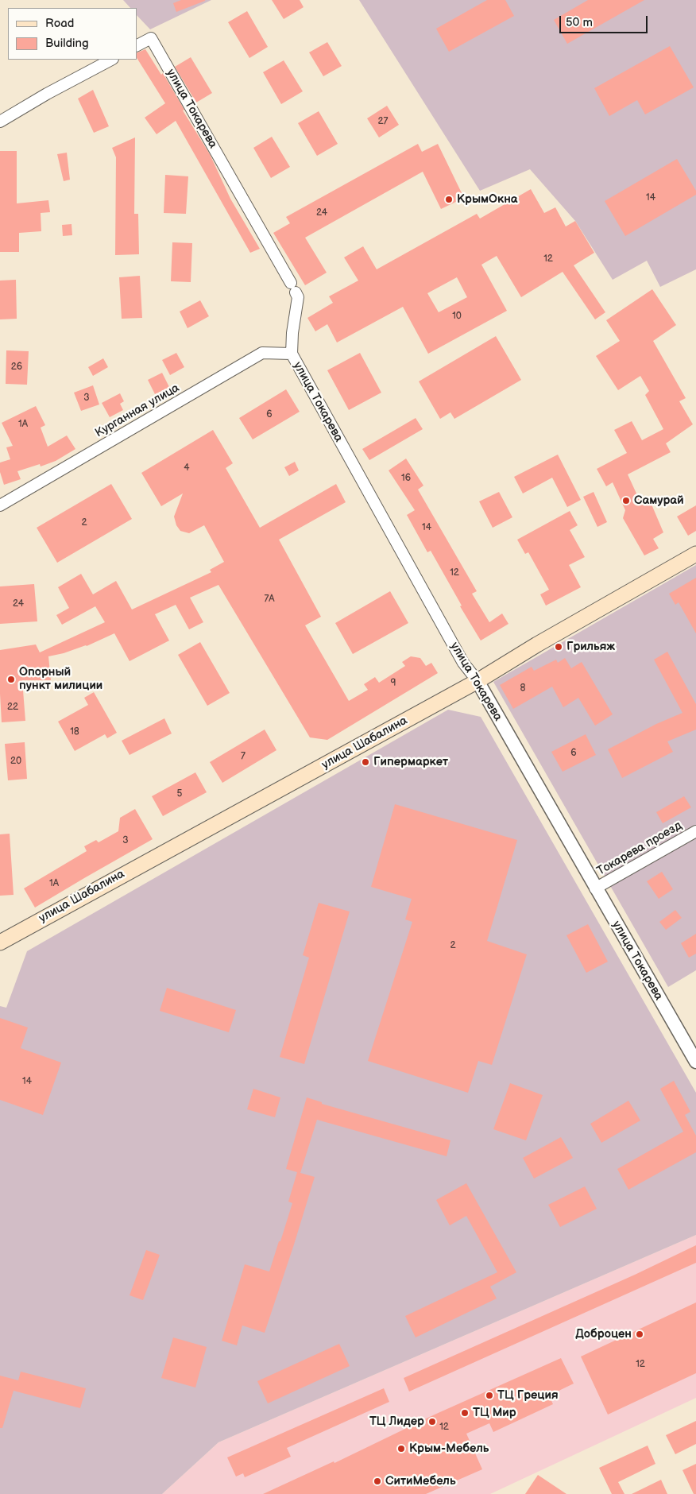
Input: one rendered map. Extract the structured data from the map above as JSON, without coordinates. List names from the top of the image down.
{
  "streets": {
    "main road": ["улица Шабалина"],
    "street": ["улица Токарева", "Курганная улица", "Токарева проезд"]
  },
  "crossings": [
    ["улица Токарева", "Курганная улица"],
    ["улица Токарева", "улица Шабалина"],
    ["улица Токарева", "Токарева проезд"]
  ],
  "places": [
    "КрымОкна",
    "Самурай",
    "Грильяж",
    "Опорный пункт милиции",
    "Гипермаркет",
    "Доброцен",
    "ТЦ Греция",
    "ТЦ Мир",
    "ТЦ Лидер",
    "Крым-Мебель",
    "СитиМебель"
  ],
  "house_numbers": [
    "27",
    "14",
    "24",
    "12",
    "10",
    "26",
    "3",
    "6",
    "1А",
    "4",
    "16",
    "2",
    "14",
    "12",
    "7А",
    "24",
    "9",
    "8",
    "22",
    "18",
    "6",
    "7",
    "20",
    "5",
    "3",
    "1А",
    "2",
    "14",
    "12",
    "12"
  ],
  "legend": ["Road", "Building"],
  "scale_bar": "50 m"
}
